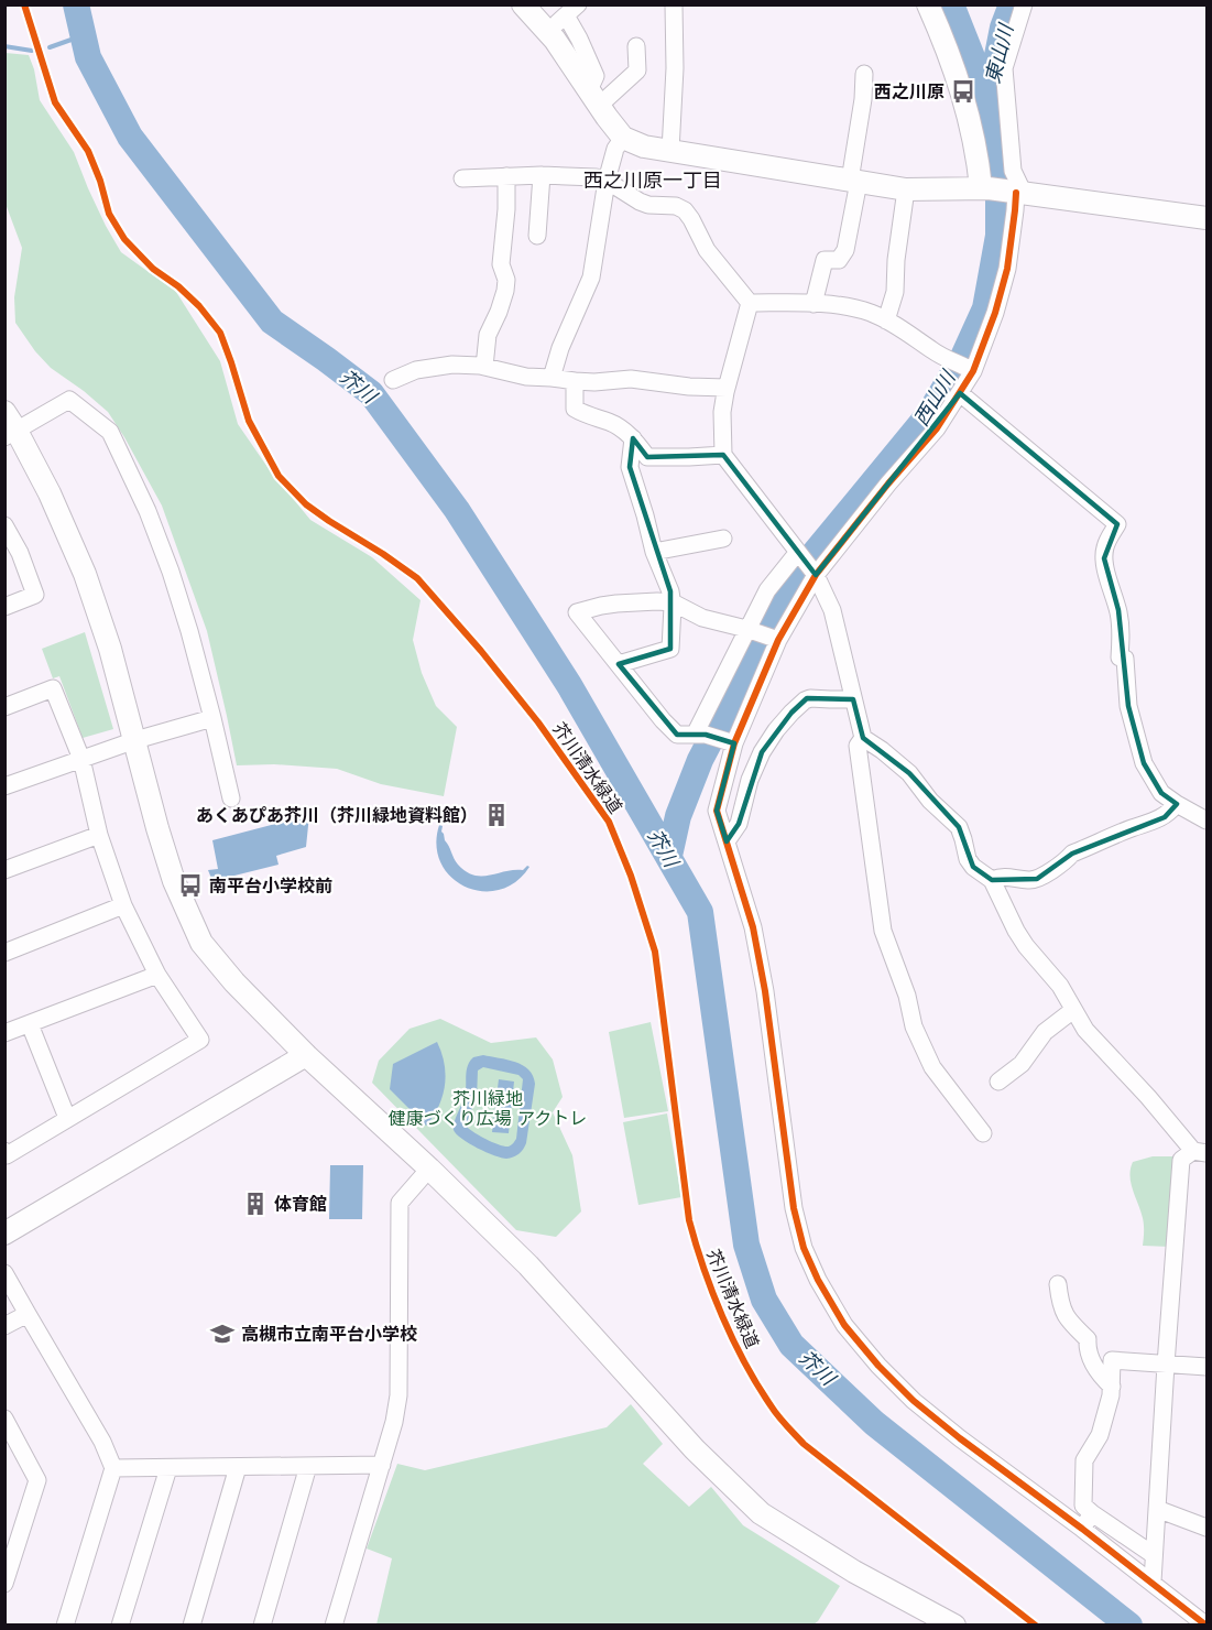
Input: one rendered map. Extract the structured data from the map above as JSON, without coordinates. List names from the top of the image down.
{
  "streets": {
    "cycle path": ["芥川清水緑道"]
  },
  "districts": ["西之川原一丁目"],
  "water": ["東山川", "芥川", "西山川"],
  "parks": ["芥川緑地 健康づくり広場 アクトレ"],
  "places": {
    "bus stop": ["西之川原", "南平台小学校前"],
    "building": ["あくあぴあ芥川（芥川緑地資料館）", "体育館"],
    "school or university": ["高槻市立南平台小学校"]
  }
}
